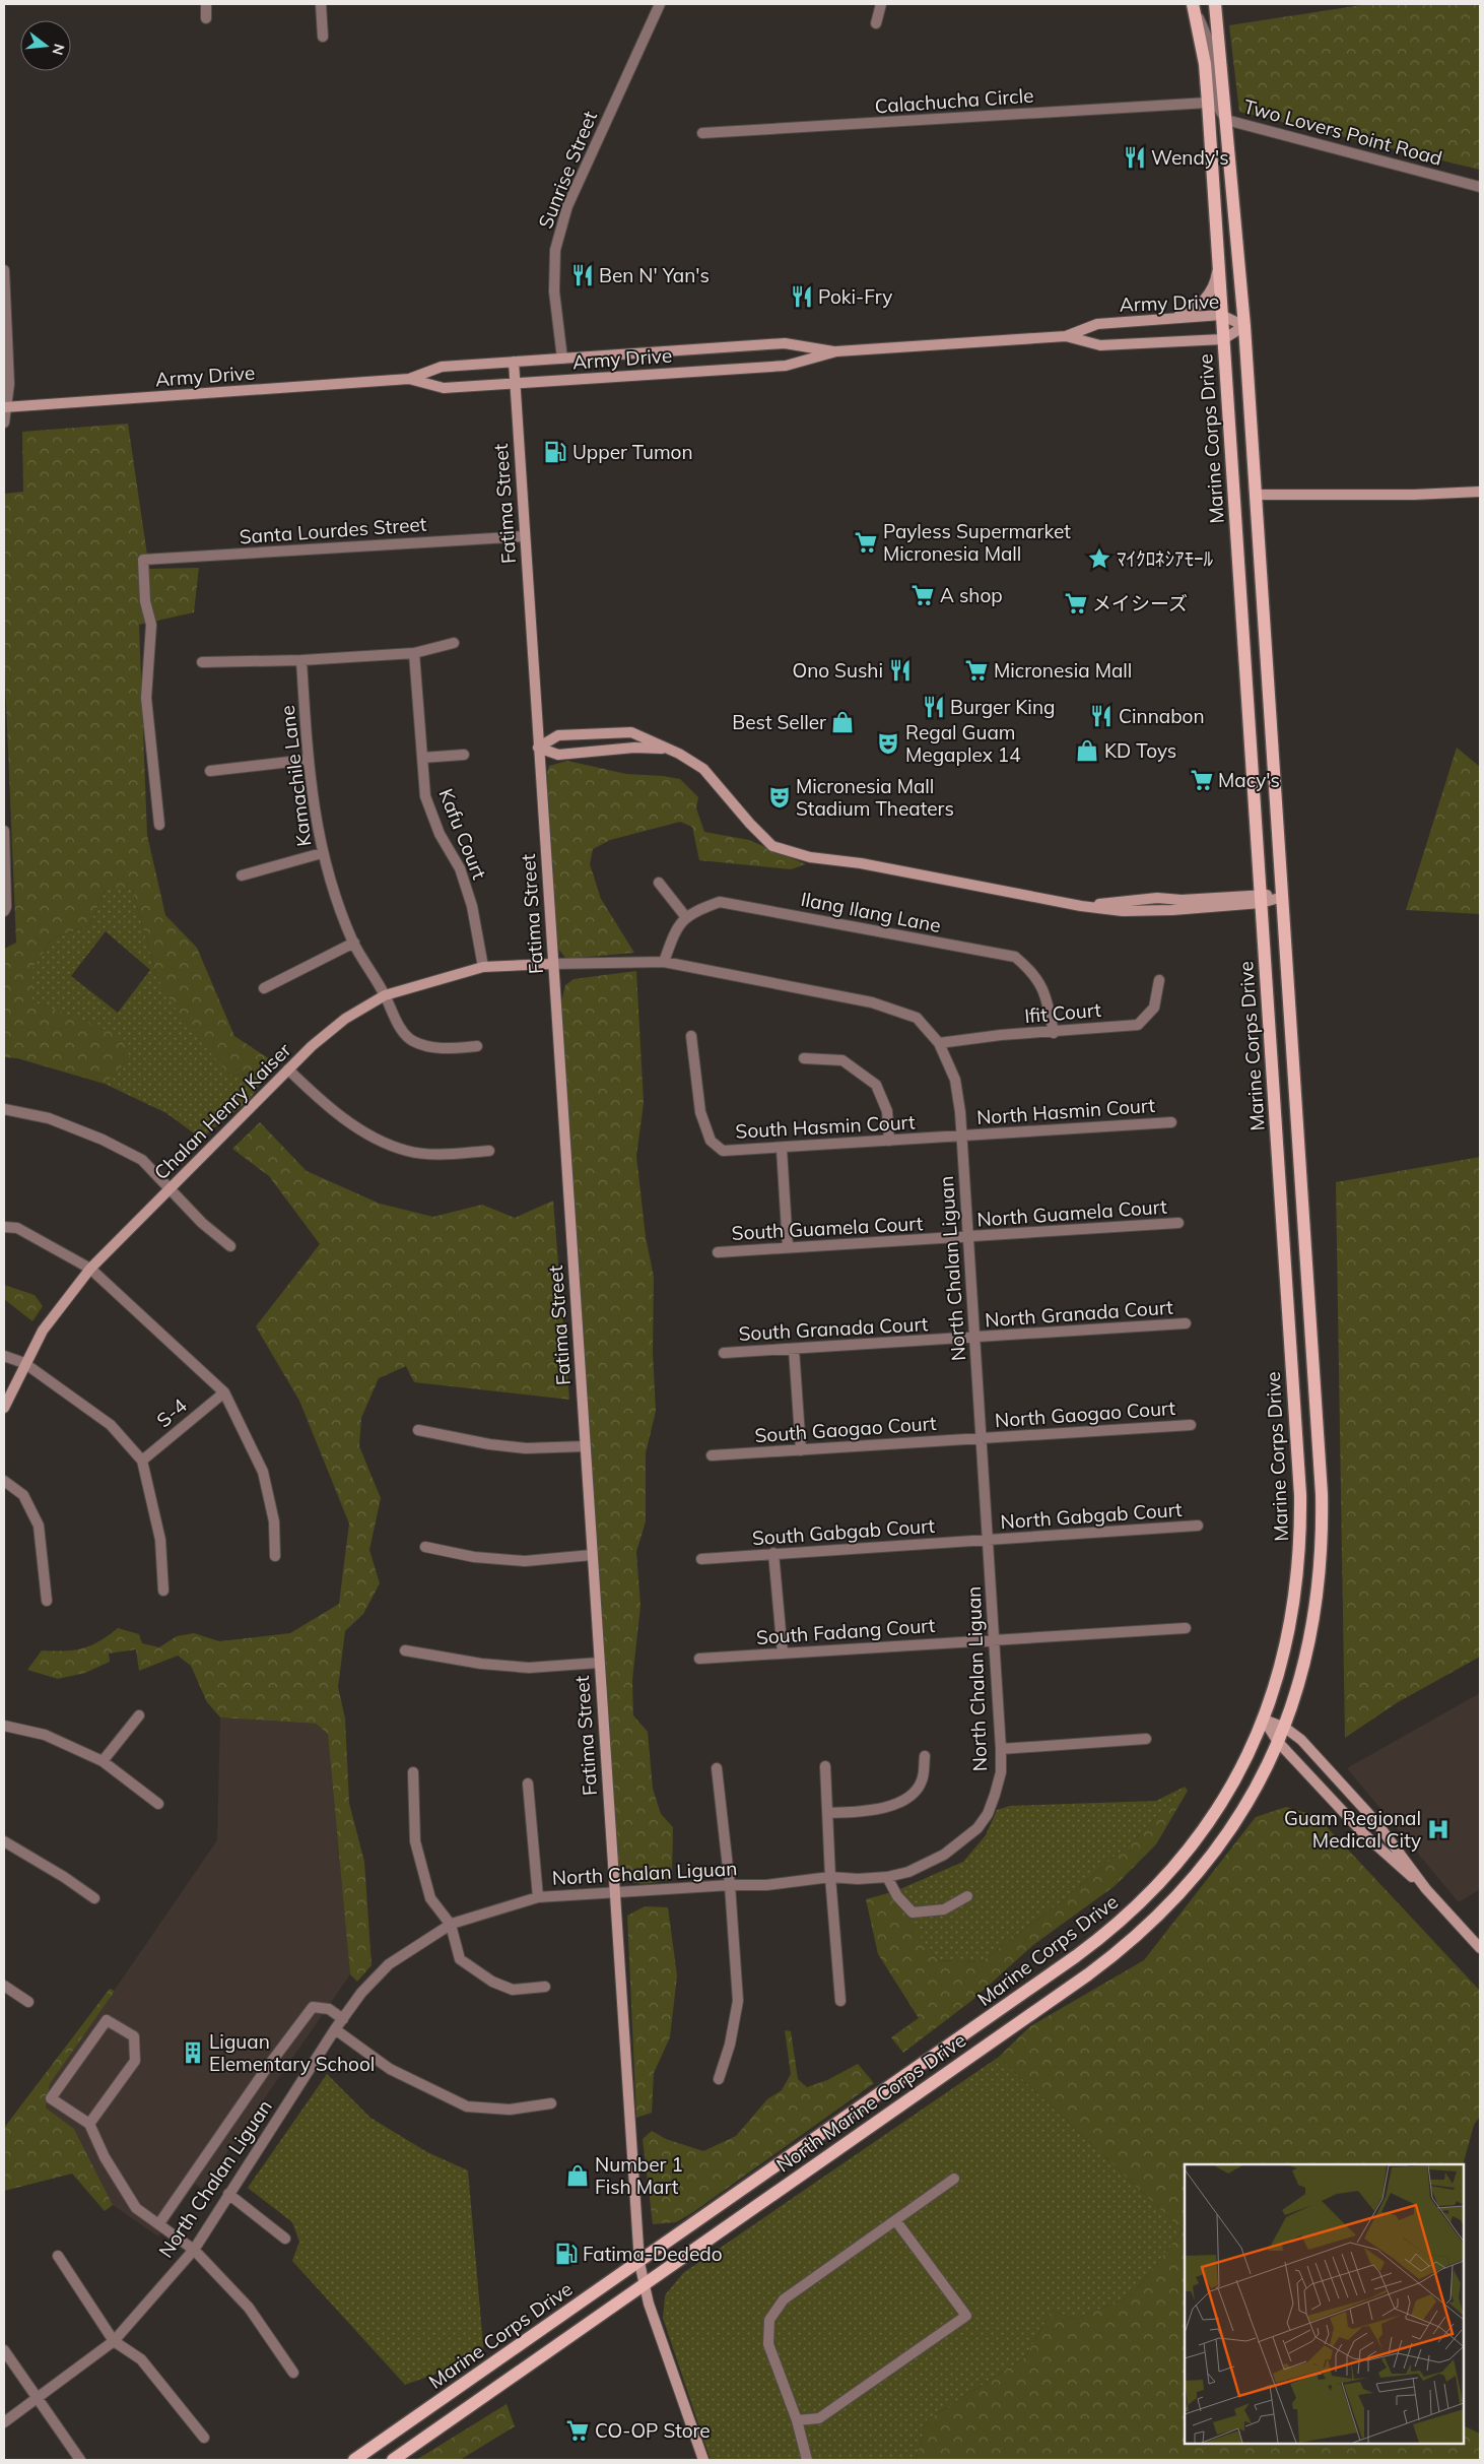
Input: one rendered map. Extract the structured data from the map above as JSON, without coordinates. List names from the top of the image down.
{
  "streets": {
    "main road": [
      "Army Drive",
      "Marine Corps Drive",
      "Fatima Street",
      "Chalan Henry Kaiser",
      "North Marine Corps Drive"
    ],
    "street": [
      "Calachucha Circle",
      "Two Lovers Point Road",
      "Sunrise Street",
      "Santa Lourdes Street",
      "Kamachile Lane",
      "Kafu Court",
      "Ilang Ilang Lane",
      "Ifit Court",
      "North Hasmin Court",
      "South Hasmin Court",
      "North Guamela Court",
      "South Guamela Court",
      "North Chalan Liguan",
      "North Granada Court",
      "South Granada Court",
      "S-4",
      "North Gaogao Court",
      "South Gaogao Court",
      "North Gabgab Court",
      "South Gabgab Court",
      "South Fadang Court"
    ]
  },
  "crossings": [
    ["Calachucha Circle", "Marine Corps Drive"],
    ["Two Lovers Point Road", "Marine Corps Drive"],
    ["Two Lovers Point Road", "North Marine Corps Drive"],
    ["Sunrise Street", "Army Drive"],
    ["Army Drive", "Marine Corps Drive"],
    ["Army Drive", "Fatima Street"],
    ["Army Drive", "North Marine Corps Drive"],
    ["Marine Corps Drive", "Fatima Street"],
    ["Fatima Street", "Santa Lourdes Street"],
    ["Fatima Street", "Chalan Henry Kaiser"],
    ["Fatima Street", "North Chalan Liguan"],
    ["Fatima Street", "North Marine Corps Drive"],
    ["Kamachile Lane", "Chalan Henry Kaiser"],
    ["Kafu Court", "Chalan Henry Kaiser"],
    ["Ilang Ilang Lane", "Ifit Court"],
    ["Ifit Court", "North Chalan Liguan"],
    ["Chalan Henry Kaiser", "North Chalan Liguan"],
    ["North Hasmin Court", "South Hasmin Court"],
    ["North Hasmin Court", "North Chalan Liguan"],
    ["South Hasmin Court", "North Chalan Liguan"],
    ["North Guamela Court", "South Guamela Court"],
    ["North Guamela Court", "North Chalan Liguan"],
    ["South Guamela Court", "North Chalan Liguan"],
    ["North Chalan Liguan", "North Granada Court"],
    ["North Chalan Liguan", "South Granada Court"],
    ["North Chalan Liguan", "North Gaogao Court"],
    ["North Chalan Liguan", "South Gaogao Court"],
    ["North Chalan Liguan", "North Gabgab Court"],
    ["North Chalan Liguan", "South Gabgab Court"],
    ["North Chalan Liguan", "South Fadang Court"],
    ["North Granada Court", "South Granada Court"],
    ["North Gaogao Court", "South Gaogao Court"],
    ["North Gabgab Court", "South Gabgab Court"]
  ],
  "places": {
    "restaurant": [
      "Wendy's",
      "Ben N' Yan's",
      "Poki-Fry",
      "Ono Sushi",
      "Burger King",
      "Cinnabon"
    ],
    "fuel station": ["Upper Tumon", "Fatima-Dededo"],
    "supermarket": [
      "Payless Supermarket Micronesia Mall",
      "A shop",
      "メイシーズ",
      "Micronesia Mall",
      "Macy's",
      "CO-OP Store"
    ],
    "place": ["ﾏｲｸﾛﾈｼｱﾓｰﾙ"],
    "shop": ["Best Seller", "KD Toys", "Number 1 Fish Mart"],
    "theatre": ["Regal Guam Megaplex 14", "Micronesia Mall Stadium Theaters"],
    "hospital": ["Guam Regional Medical City"],
    "building": ["Liguan Elementary School"]
  },
  "north": "right"
}
